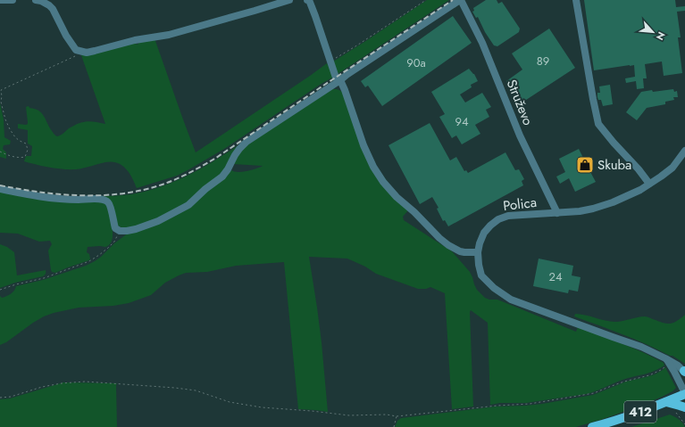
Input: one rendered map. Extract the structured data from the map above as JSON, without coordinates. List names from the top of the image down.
{
  "streets": {
    "main road": ["412"],
    "street": ["Struževo", "Polica"]
  },
  "crossings": [
    ["Struževo", "Polica"]
  ],
  "places": {
    "shop": ["Skuba"]
  },
  "house_numbers": [
    "89",
    "90a",
    "94",
    "24"
  ],
  "north": "bottom right"
}
